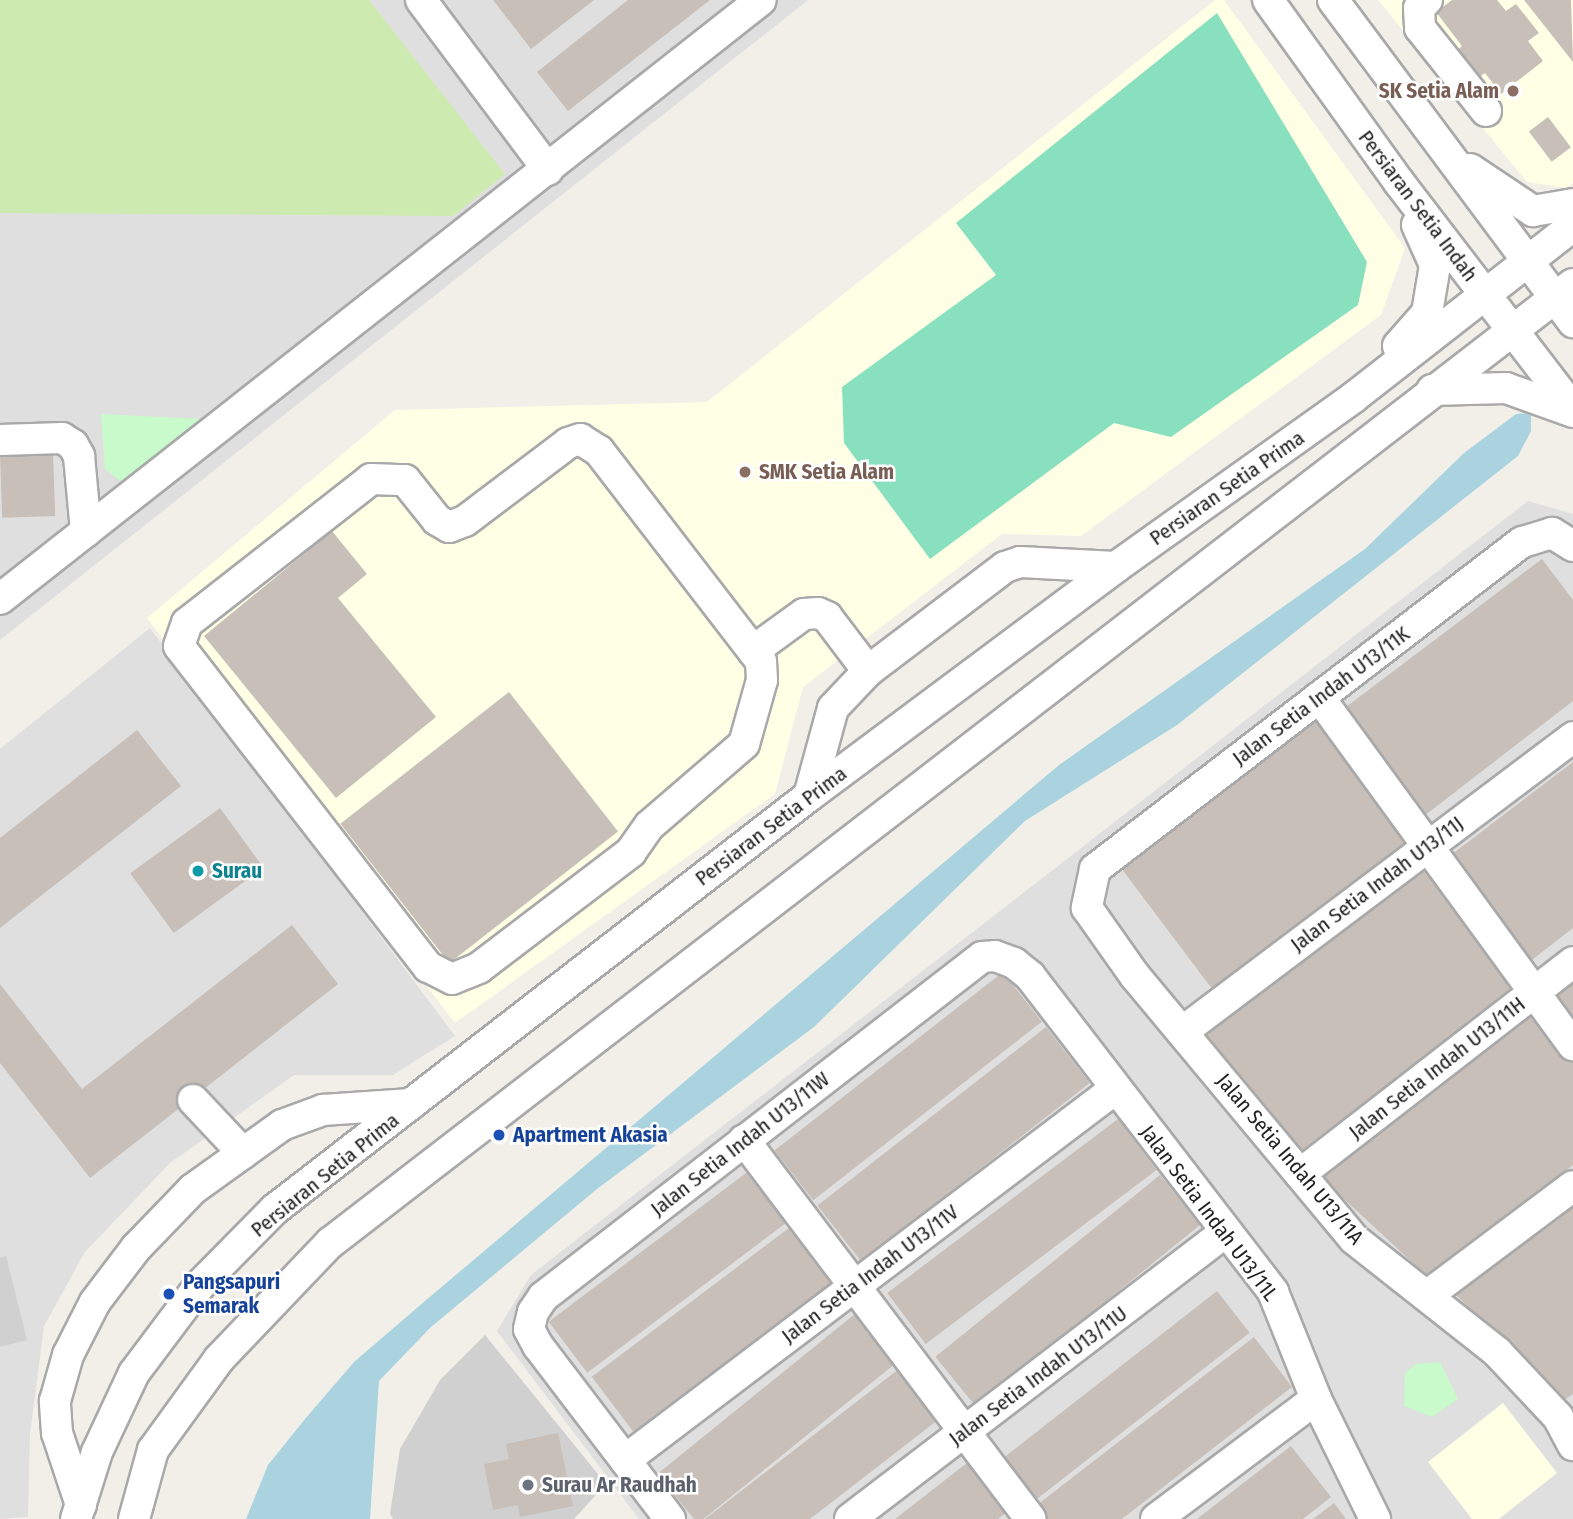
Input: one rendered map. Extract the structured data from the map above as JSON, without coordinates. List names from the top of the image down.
{
  "streets": {
    "street": [
      "Persiaran Setia Indah",
      "Persiaran Setia Prima",
      "Jalan Setia Indah U13/11K",
      "Jalan Setia Indah U13/11J",
      "Jalan Setia Indah U13/11H",
      "Jalan Setia Indah U13/11W",
      "Jalan Setia Indah U13/11A",
      "Jalan Setia Indah U13/11L",
      "Jalan Setia Indah U13/11V",
      "Jalan Setia Indah U13/11U"
    ]
  },
  "crossings": [
    ["Persiaran Setia Indah", "Persiaran Setia Prima"],
    ["Jalan Setia Indah U13/11K", "Jalan Setia Indah U13/11A"],
    ["Jalan Setia Indah U13/11J", "Jalan Setia Indah U13/11A"],
    ["Jalan Setia Indah U13/11H", "Jalan Setia Indah U13/11A"],
    ["Jalan Setia Indah U13/11W", "Jalan Setia Indah U13/11L"],
    ["Jalan Setia Indah U13/11W", "Jalan Setia Indah U13/11V"],
    ["Jalan Setia Indah U13/11L", "Jalan Setia Indah U13/11V"],
    ["Jalan Setia Indah U13/11L", "Jalan Setia Indah U13/11U"]
  ],
  "places": [
    "SK Setia Alam",
    "SMK Setia Alam",
    "Surau",
    "Apartment Akasia",
    "Pangsapuri Semarak",
    "Surau Ar Raudhah"
  ]
}
